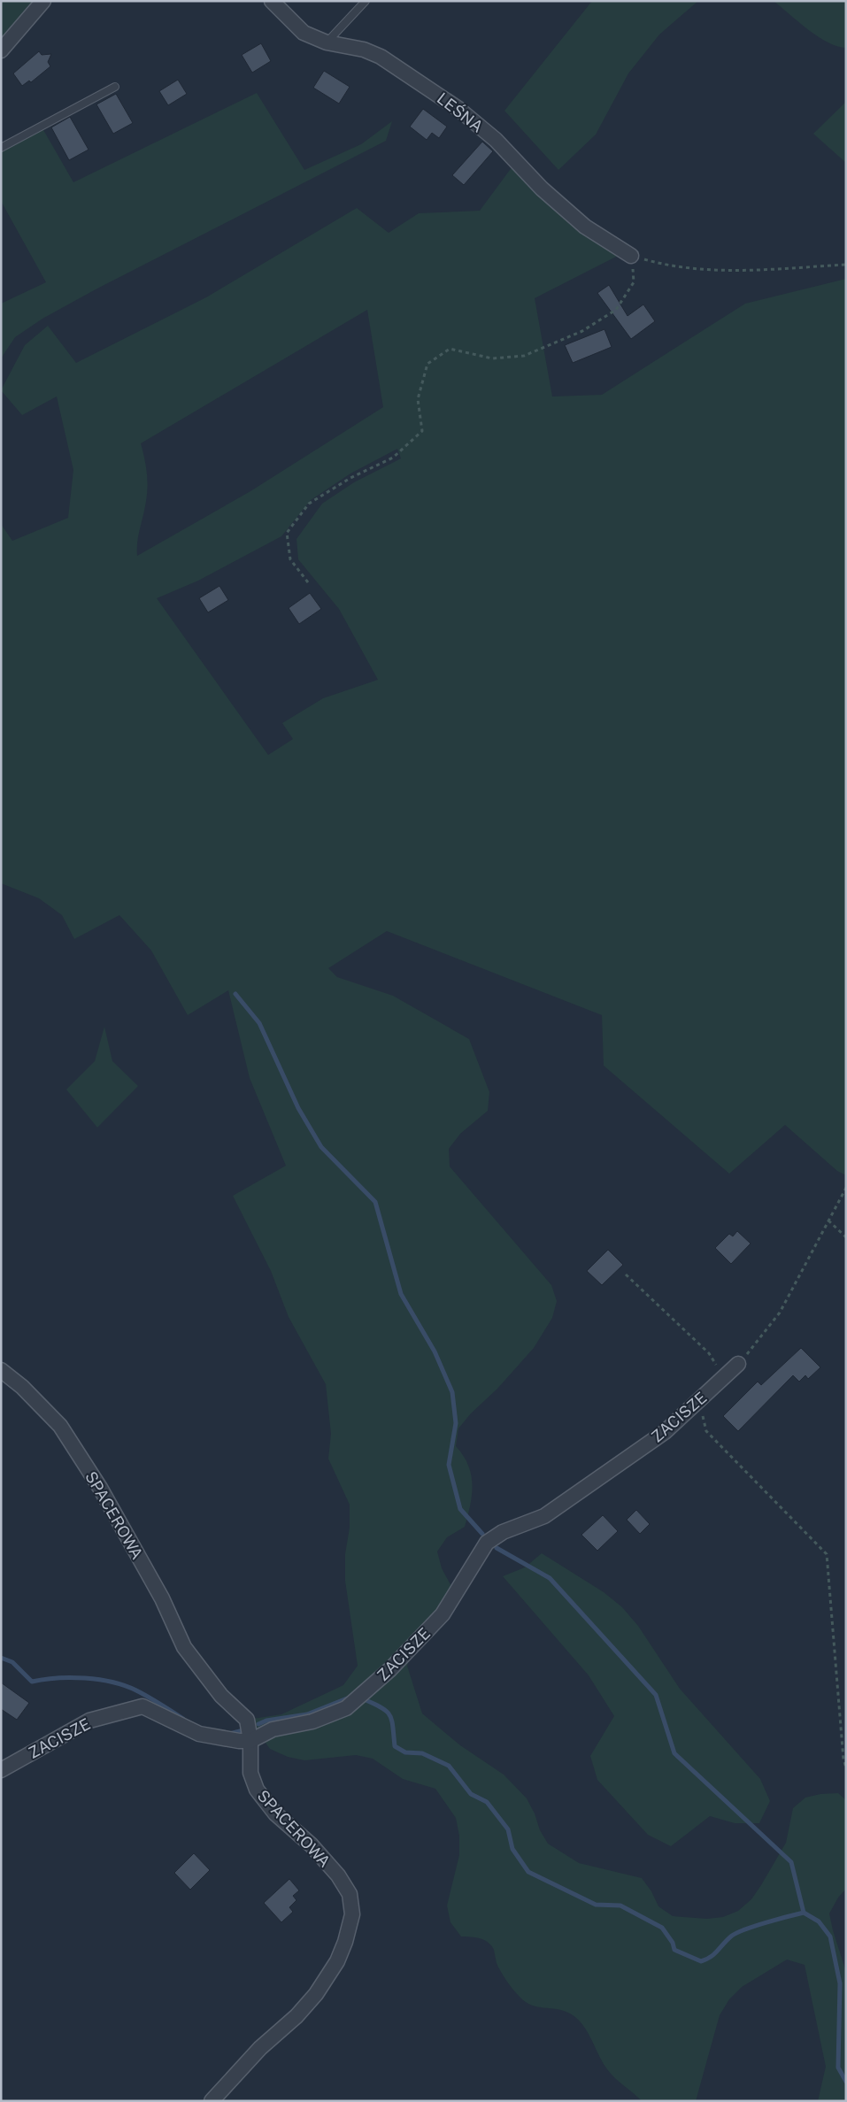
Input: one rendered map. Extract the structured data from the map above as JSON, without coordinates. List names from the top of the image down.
{
  "streets": {
    "street": ["LEŚNA", "ZACISZE", "SPACEROWA"]
  },
  "crossings": [
    ["ZACISZE", "SPACEROWA"]
  ]
}
